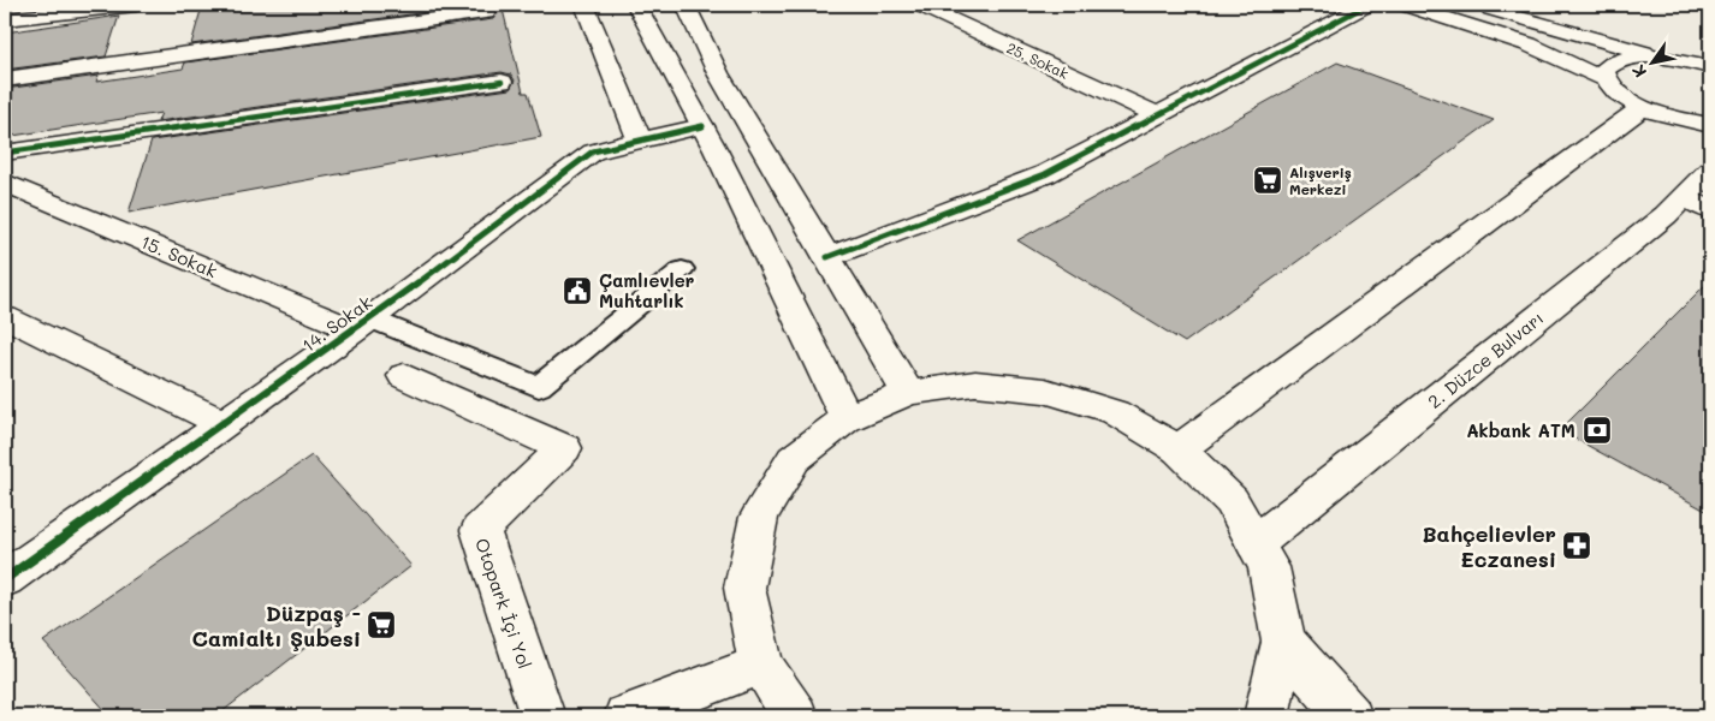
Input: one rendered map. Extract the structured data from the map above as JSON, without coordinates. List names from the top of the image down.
{
  "streets": {
    "street": [
      "25. Sokak",
      "15. Sokak",
      "14. Sokak",
      "2. Düzce Bulvarı",
      "Otopark İçi Yol"
    ]
  },
  "crossings": [
    ["15. Sokak", "14. Sokak"]
  ],
  "places": {
    "supermarket": ["Alışveriş Merkezi", "Düzpaş - Camialtı Şubesi"],
    "public building": ["Çamlıevler Muhtarlık"],
    "bank": ["Akbank ATM"],
    "pharmacy": ["Bahçelievler Eczanesi"]
  },
  "north": "bottom left"
}
